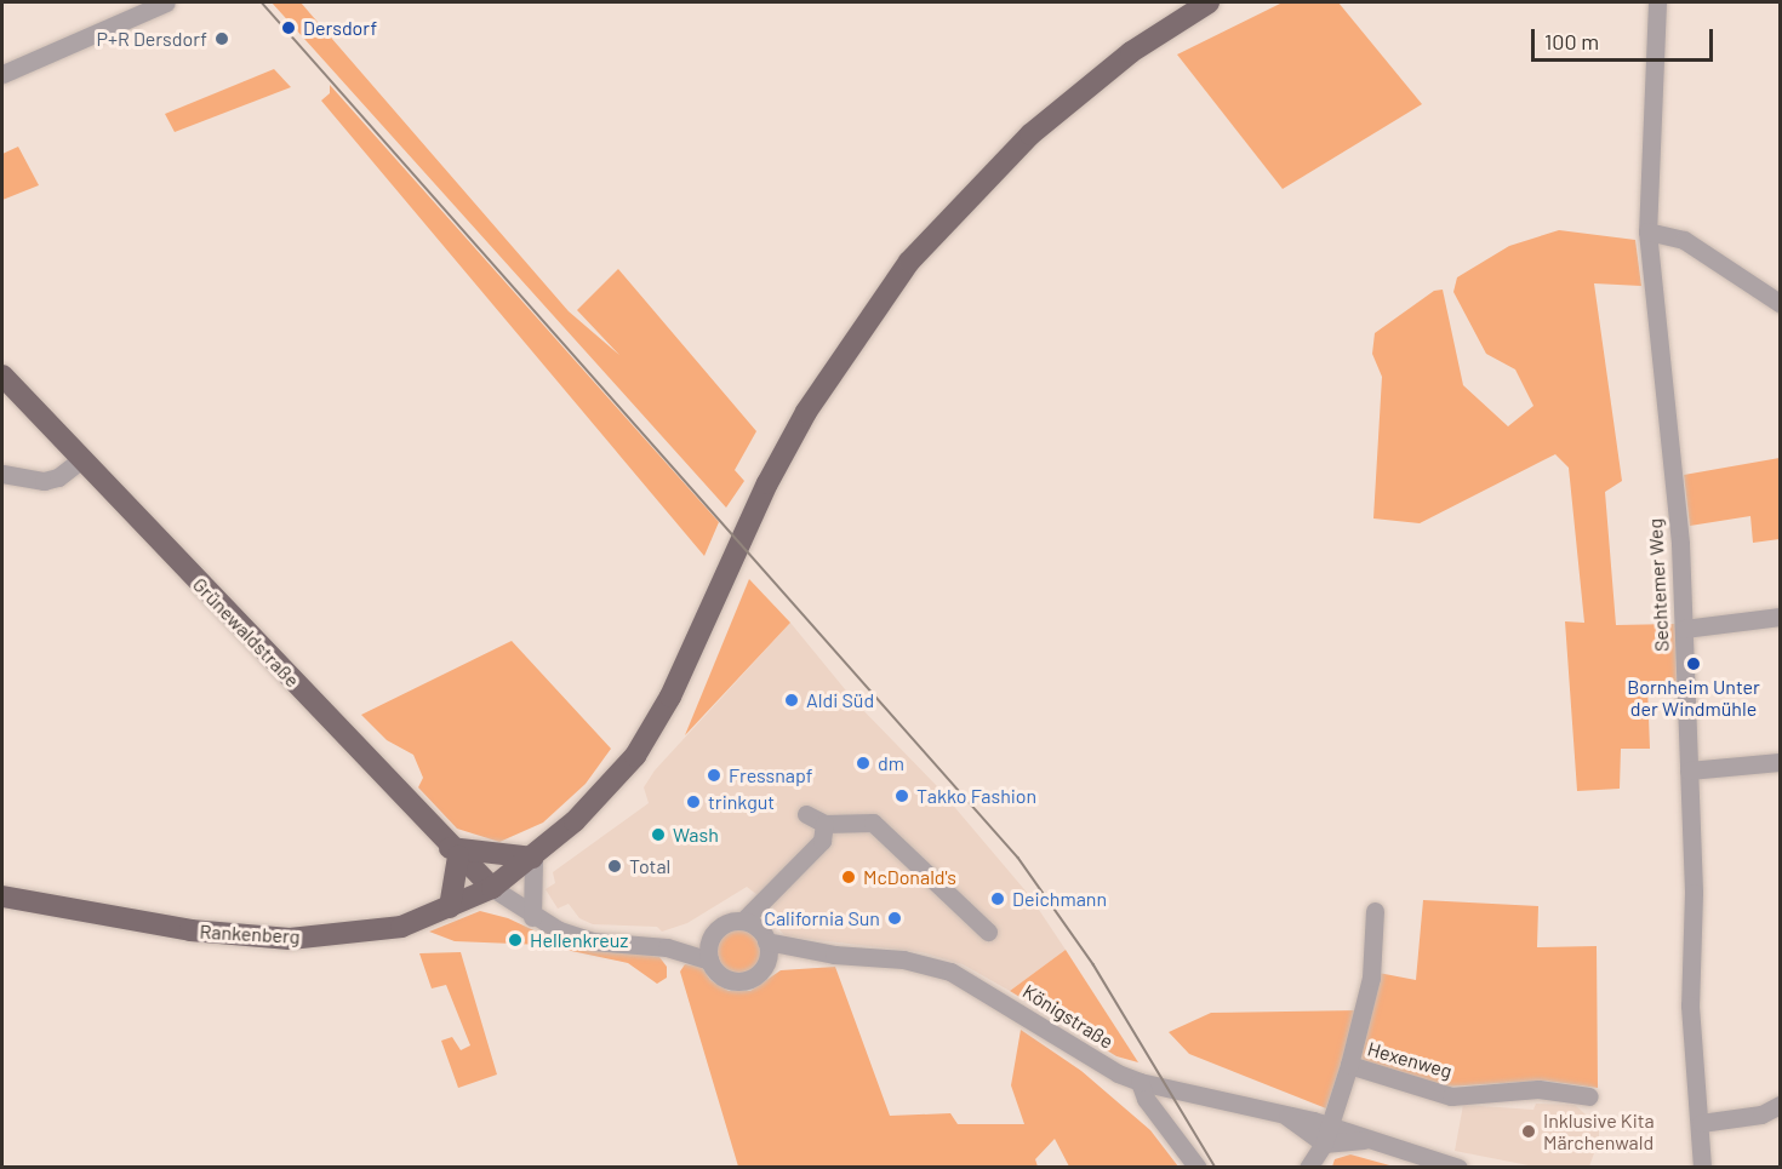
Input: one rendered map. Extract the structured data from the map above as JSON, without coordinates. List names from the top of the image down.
{
  "streets": {
    "main road": ["Grünewaldstraße", "Rankenberg"],
    "street": ["Sechtemer Weg", "Königstraße", "Hexenweg"]
  },
  "crossings": [
    ["Grünewaldstraße", "Rankenberg"],
    ["Grünewaldstraße", "Königstraße"],
    ["Rankenberg", "Königstraße"],
    ["Königstraße", "Hexenweg"]
  ],
  "places": [
    "Dersdorf",
    "P+R Dersdorf",
    "Bornheim Unter der Windmühle",
    "Aldi Süd",
    "dm",
    "Fressnapf",
    "Takko Fashion",
    "trinkgut",
    "Wash",
    "Total",
    "McDonald's",
    "Deichmann",
    "California Sun",
    "Hellenkreuz",
    "Inklusive Kita Märchenwald"
  ],
  "scale_bar": "100 m"
}
